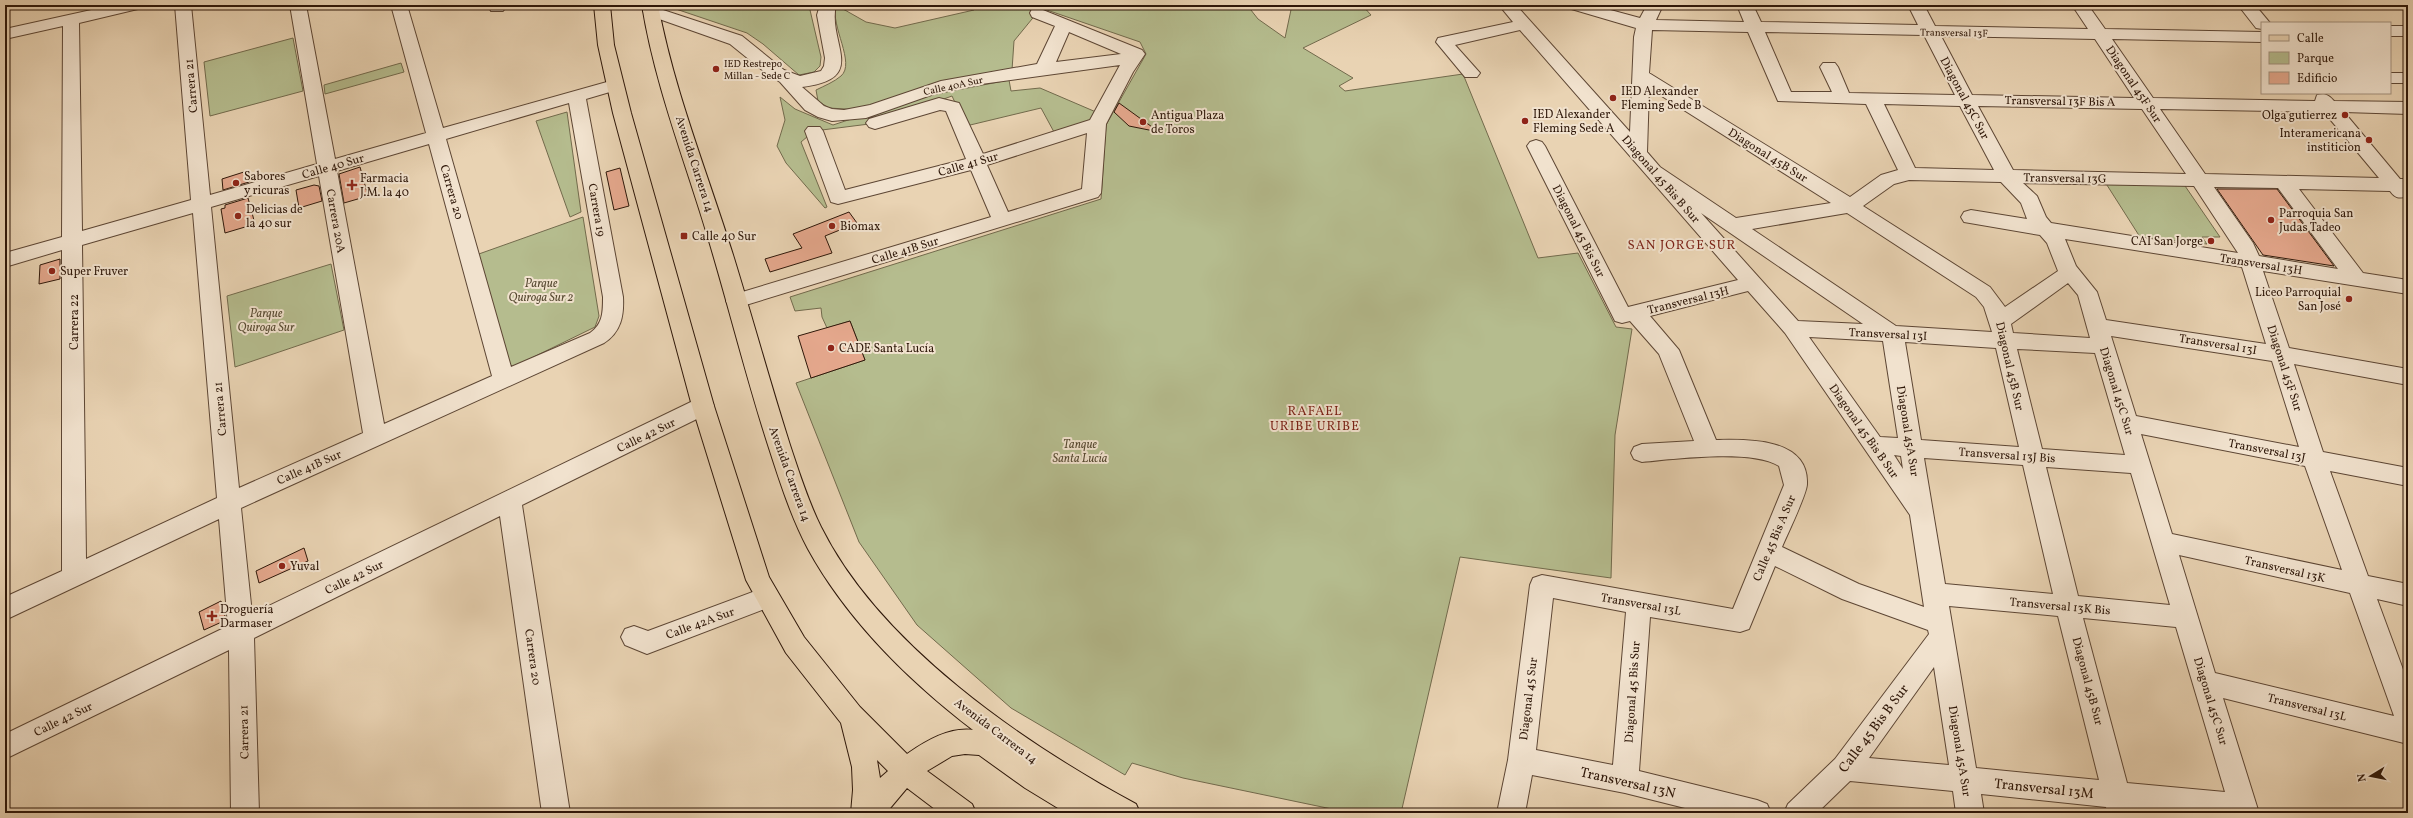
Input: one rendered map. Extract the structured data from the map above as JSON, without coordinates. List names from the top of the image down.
{
  "streets": {
    "main road": ["Avenida Carrera 14"],
    "street": [
      "Transversal 13F",
      "Diagonal 45F Sur",
      "Calle 40A Sur",
      "Carrera 21",
      "Diagonal 45C Sur",
      "Transversal 13F Bis A",
      "Diagonal 45B Sur",
      "Calle 41 Sur",
      "Calle 40 Sur",
      "Transversal 13G",
      "Diagonal 45 Bis B Sur",
      "Carrera 20",
      "Carrera 19",
      "Carrera 20A",
      "Diagonal 45 Bis Sur",
      "Calle 41B Sur",
      "Transversal 13H",
      "Carrera 22",
      "Transversal 13I",
      "Diagonal 45A Sur",
      "Calle 42 Sur",
      "Transversal 13J",
      "Transversal 13J Bis",
      "Calle 45 Bis A Sur",
      "Transversal 13K",
      "Transversal 13L",
      "Transversal 13K Bis",
      "Calle 42A Sur",
      "Diagonal 45 Sur",
      "Calle 45 Bis B Sur",
      "Transversal 13N",
      "Transversal 13M"
    ]
  },
  "crossings": [
    ["Transversal 13F", "Diagonal 45F Sur"],
    ["Transversal 13F", "Diagonal 45C Sur"],
    ["Transversal 13F", "Transversal 13F Bis A"],
    ["Diagonal 45F Sur", "Transversal 13F Bis A"],
    ["Diagonal 45F Sur", "Transversal 13G"],
    ["Diagonal 45F Sur", "Transversal 13H"],
    ["Diagonal 45F Sur", "Transversal 13I"],
    ["Diagonal 45F Sur", "Transversal 13J"],
    ["Diagonal 45F Sur", "Transversal 13K"],
    ["Calle 40A Sur", "Avenida Carrera 14"],
    ["Carrera 21", "Calle 40 Sur"],
    ["Carrera 21", "Calle 41B Sur"],
    ["Carrera 21", "Calle 42 Sur"],
    ["Diagonal 45C Sur", "Transversal 13F Bis A"],
    ["Diagonal 45C Sur", "Transversal 13G"],
    ["Diagonal 45C Sur", "Transversal 13H"],
    ["Diagonal 45C Sur", "Transversal 13I"],
    ["Diagonal 45C Sur", "Transversal 13J"],
    ["Diagonal 45C Sur", "Transversal 13J Bis"],
    ["Diagonal 45C Sur", "Transversal 13K"],
    ["Diagonal 45C Sur", "Transversal 13L"],
    ["Diagonal 45C Sur", "Transversal 13K Bis"],
    ["Diagonal 45C Sur", "Transversal 13M"],
    ["Diagonal 45B Sur", "Transversal 13G"],
    ["Diagonal 45B Sur", "Transversal 13I"],
    ["Diagonal 45B Sur", "Transversal 13J Bis"],
    ["Diagonal 45B Sur", "Transversal 13K Bis"],
    ["Diagonal 45B Sur", "Transversal 13M"],
    ["Avenida Carrera 14", "Calle 41B Sur"],
    ["Calle 41 Sur", "Calle 41B Sur"],
    ["Calle 40 Sur", "Carrera 20"],
    ["Calle 40 Sur", "Carrera 19"],
    ["Calle 40 Sur", "Carrera 20A"],
    ["Calle 40 Sur", "Carrera 22"],
    ["Diagonal 45 Bis B Sur", "Transversal 13H"],
    ["Diagonal 45 Bis B Sur", "Transversal 13I"],
    ["Diagonal 45 Bis B Sur", "Diagonal 45A Sur"],
    ["Diagonal 45 Bis B Sur", "Transversal 13J Bis"],
    ["Carrera 20", "Calle 41B Sur"],
    ["Carrera 20", "Calle 42 Sur"],
    ["Carrera 19", "Calle 41B Sur"],
    ["Carrera 20A", "Calle 41B Sur"],
    ["Diagonal 45 Bis Sur", "Transversal 13H"],
    ["Diagonal 45 Bis Sur", "Calle 45 Bis A Sur"],
    ["Diagonal 45 Bis Sur", "Transversal 13L"],
    ["Diagonal 45 Bis Sur", "Transversal 13N"],
    ["Calle 41B Sur", "Carrera 22"],
    ["Transversal 13I", "Diagonal 45A Sur"],
    ["Diagonal 45A Sur", "Transversal 13J Bis"],
    ["Diagonal 45A Sur", "Transversal 13K Bis"],
    ["Diagonal 45A Sur", "Calle 45 Bis B Sur"],
    ["Diagonal 45A Sur", "Transversal 13M"],
    ["Calle 45 Bis A Sur", "Transversal 13L"],
    ["Transversal 13L", "Diagonal 45 Sur"],
    ["Diagonal 45 Sur", "Transversal 13N"],
    ["Calle 45 Bis B Sur", "Transversal 13M"]
  ],
  "districts": ["SAN JORGE SUR", "RAFAEL URIBE URIBE"],
  "parks": ["Parque Quiroga Sur 2", "Parque Quiroga Sur", "Tanque Santa Lucía"],
  "places": {
    "other": [
      "IED Restrepo Millan - Sede C",
      "IED Alexander Fleming Sede B",
      "Olga gutierrez",
      "IED Alexander Fleming Sede A",
      "Antigua Plaza de Toros",
      "Interamericana institicion",
      "Sabores y ricuras",
      "Delicias de la 40 sur",
      "Parroquia San Judas Tadeo",
      "Biomax",
      "CAI San Jorge",
      "Super Fruver",
      "Liceo Parroquial San José",
      "CADE Santa Lucía",
      "Yuval"
    ],
    "health": ["Farmacia J.M. la 40", "Droguería Darmaser"],
    "transit": ["Calle 40 Sur"]
  },
  "legend": ["Calle", "Parque", "Edificio"],
  "north": "left"
}
